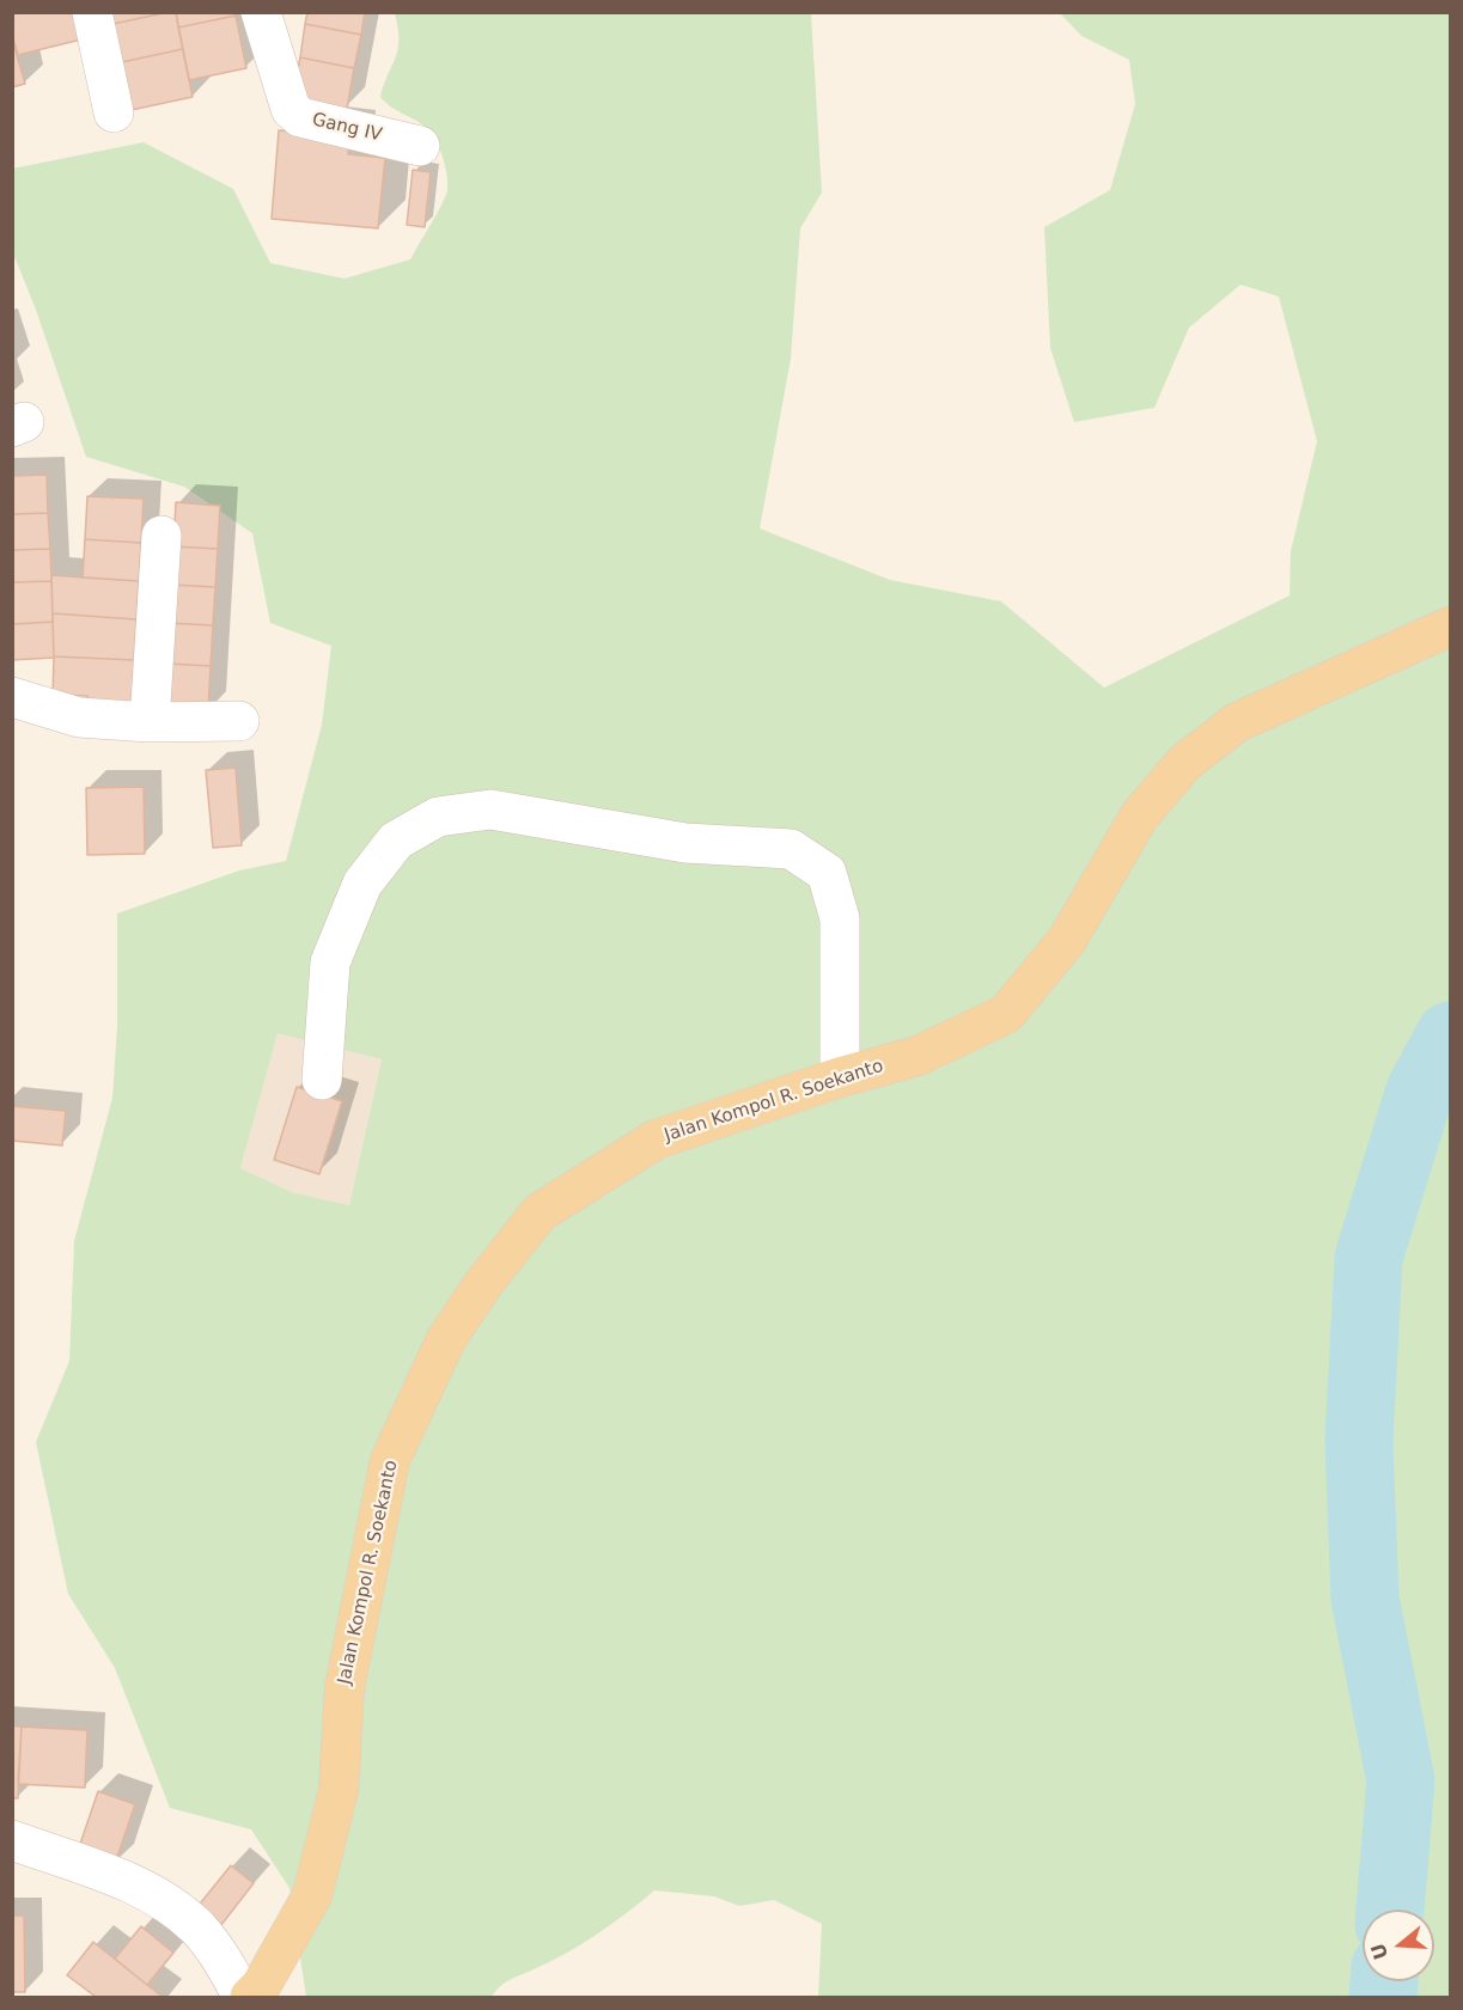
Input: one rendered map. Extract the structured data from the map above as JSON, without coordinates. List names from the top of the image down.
{
  "streets": {
    "main road": ["Jalan Kompol R. Soekanto"],
    "street": ["Gang IV"]
  },
  "north": "left"
}
